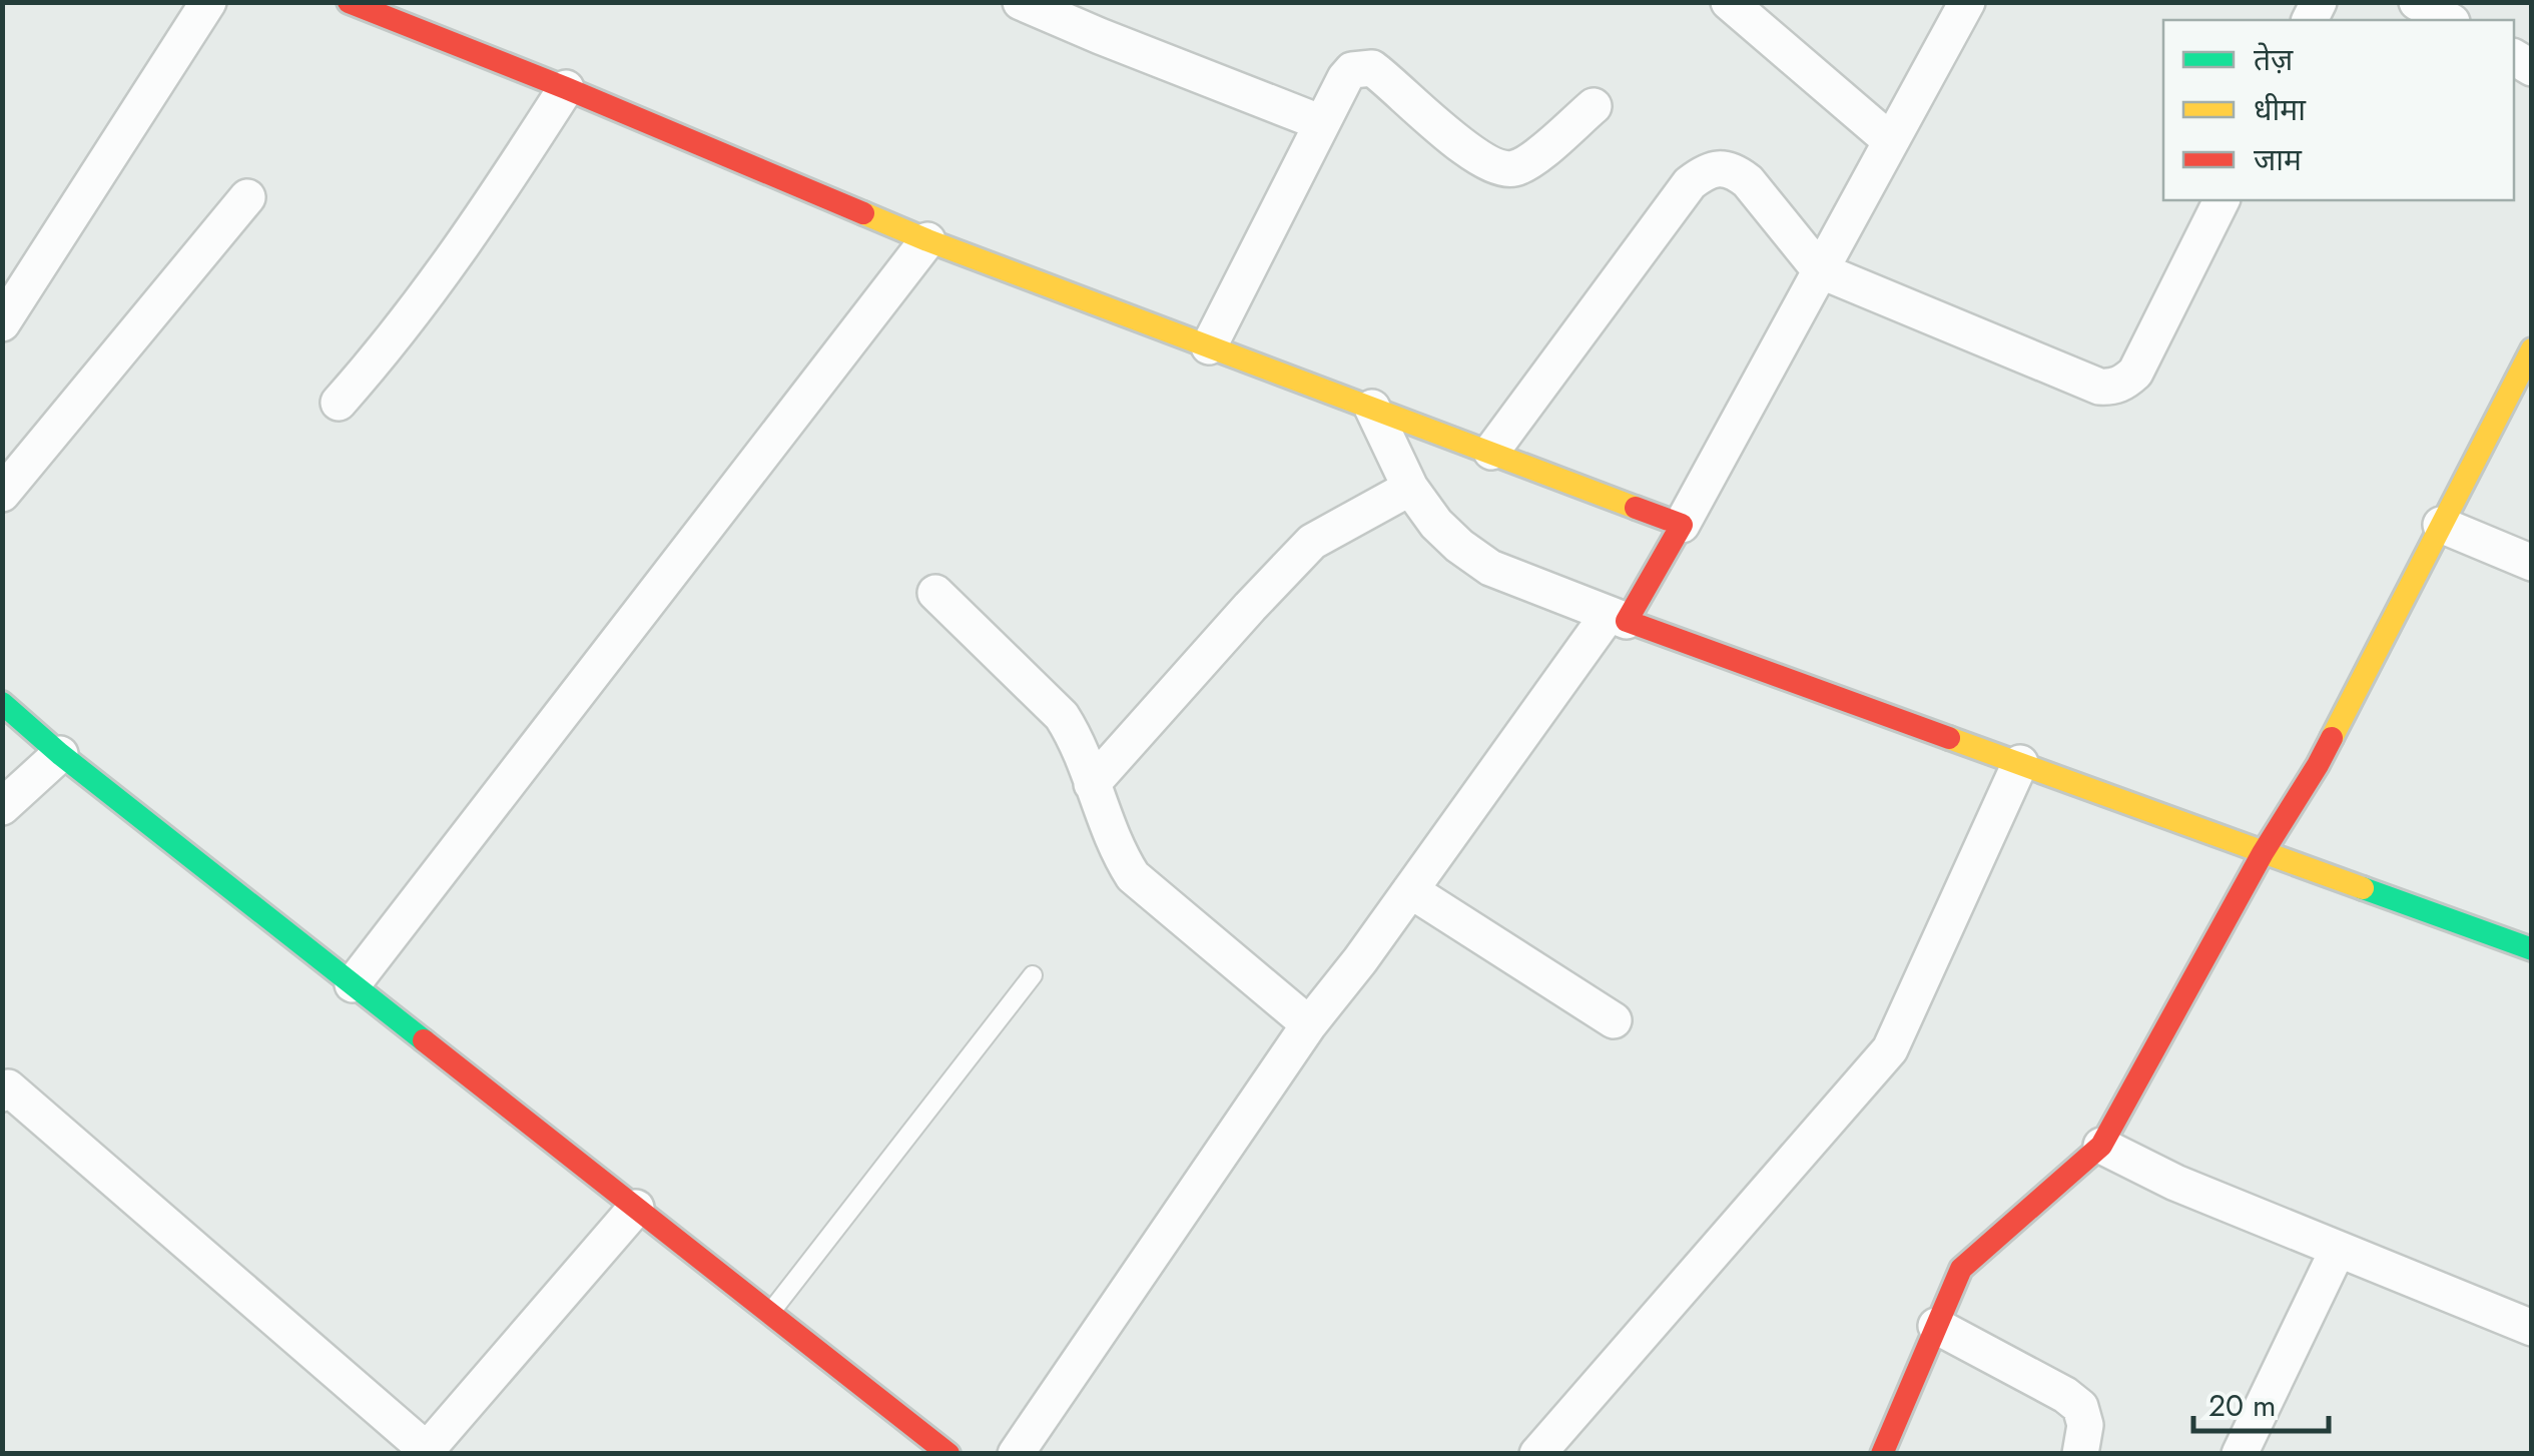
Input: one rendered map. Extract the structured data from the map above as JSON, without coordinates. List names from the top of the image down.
{
  "legend": ["तेज़", "धीमा", "जाम"],
  "scale_bar": "20 m"
}
